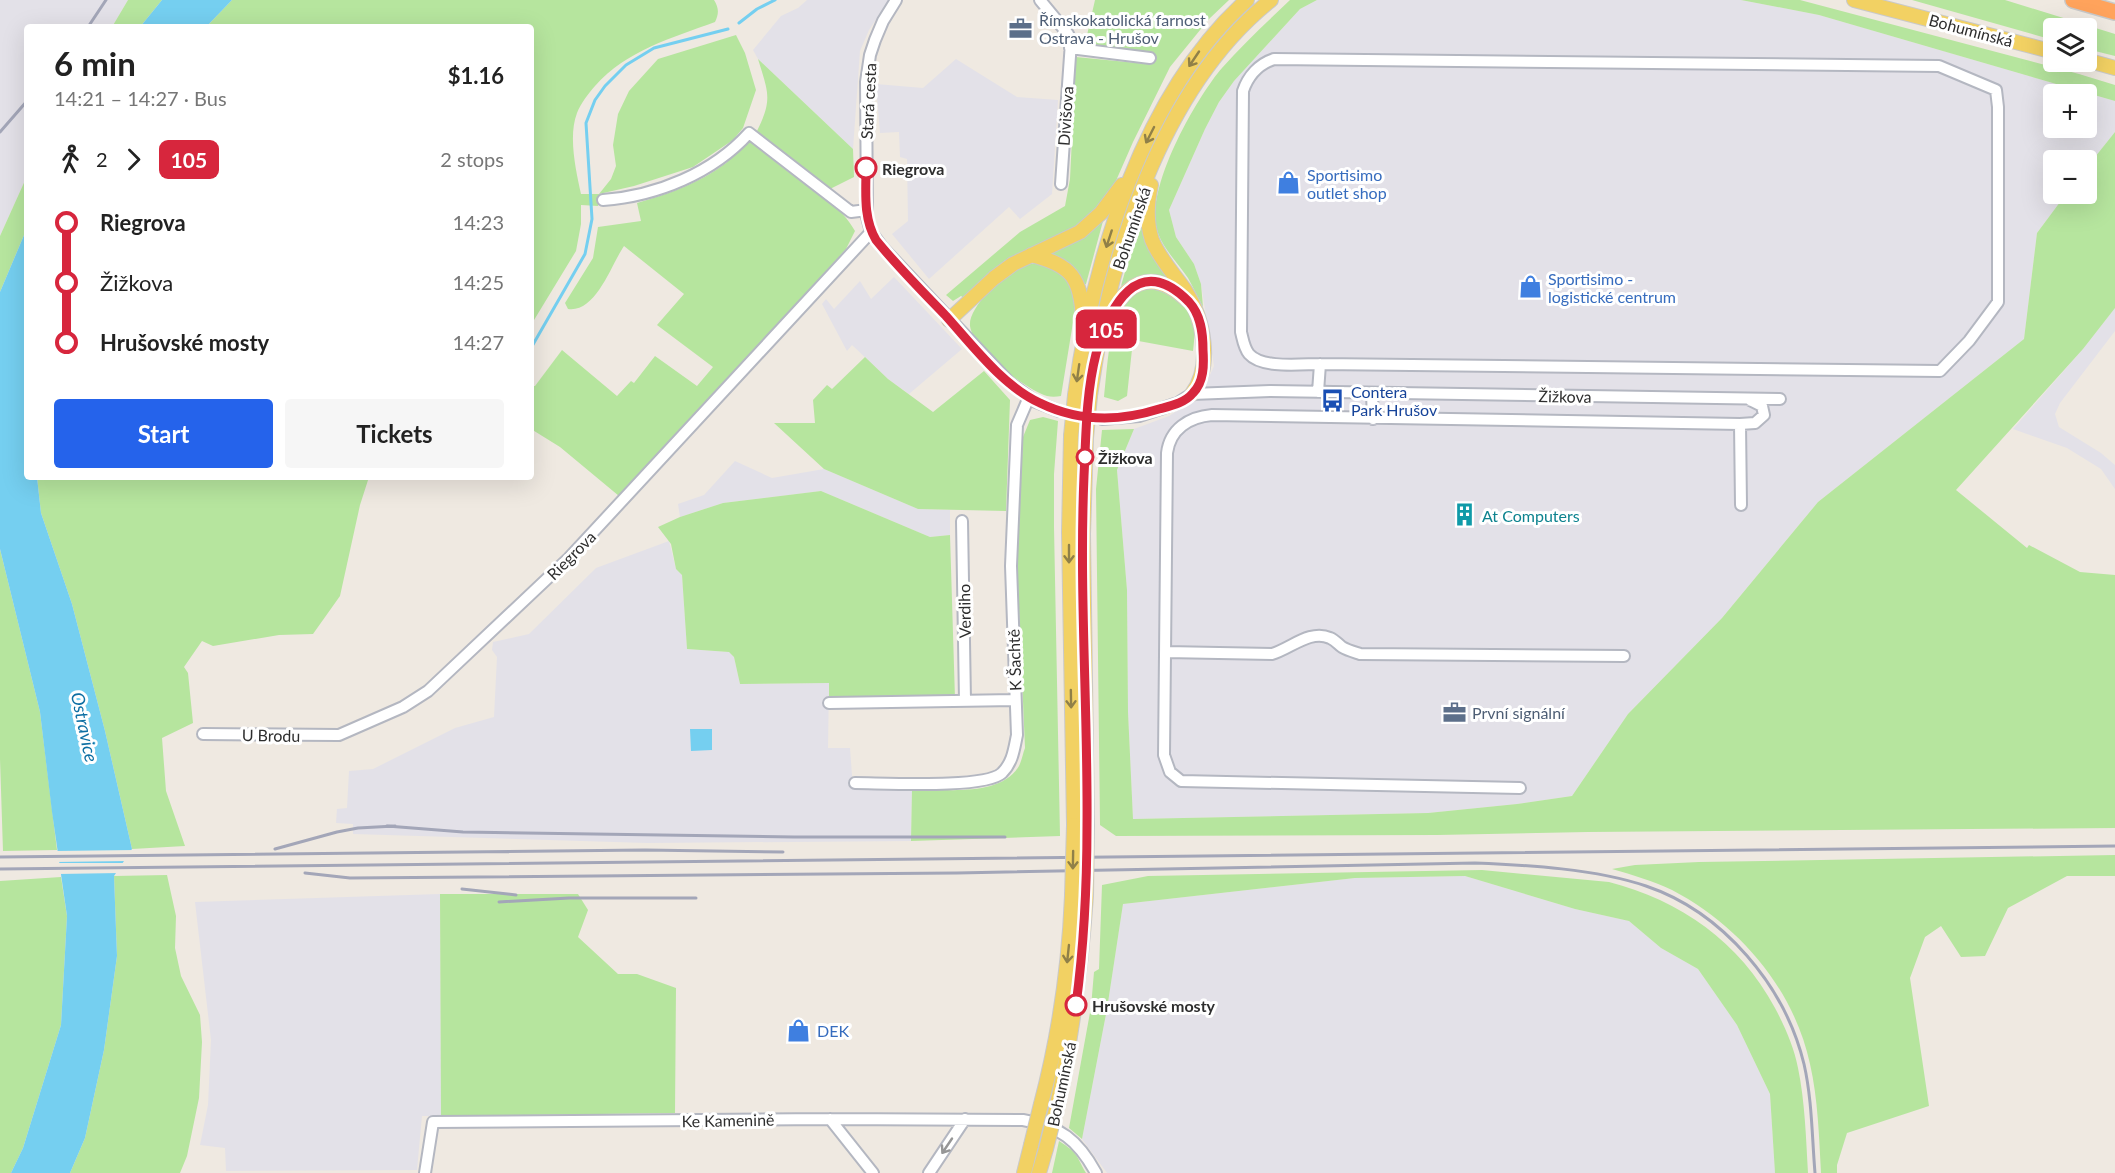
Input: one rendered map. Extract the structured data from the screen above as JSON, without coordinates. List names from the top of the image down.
{
  "streets": {
    "main road": ["Bohumínská"],
    "street": [
      "Stará cesta",
      "Divišova",
      "Žižkova",
      "Riegrova",
      "Verdiho",
      "K Šachtě",
      "U Brodu",
      "Ke Kamenině"
    ]
  },
  "crossings": [
    ["Stará cesta", "Riegrova"],
    ["Stará cesta", "K Šachtě"],
    ["Riegrova", "U Brodu"]
  ],
  "water": ["Ostravice"],
  "places": {
    "office": ["Římskokatolická farnost Ostrava - Hrušov", "První signální"],
    "other": ["Riegrova", "Žižkova", "Hrušovské mosty"],
    "shop": ["Sportisimo outlet shop", "Sportisimo - logistické centrum", "DEK"],
    "bus stop": ["Contera Park Hrušov"],
    "building": ["At Computers"]
  },
  "lines": ["bus line 105"],
  "page": {
    "on_map": "105",
    "map_buttons": ["+", "−"],
    "heading": ["6 min", "14:21 – 14:27 · Bus", "$1.16"],
    "legs": ["2", "105", "2 stops"],
    "list": [
      {
        "name": "Riegrova",
        "value": "14:23"
      },
      {
        "name": "Žižkova",
        "value": "14:25"
      },
      {
        "name": "Hrušovské mosty",
        "value": "14:27"
      }
    ],
    "buttons": ["Start", "Tickets"]
  }
}
